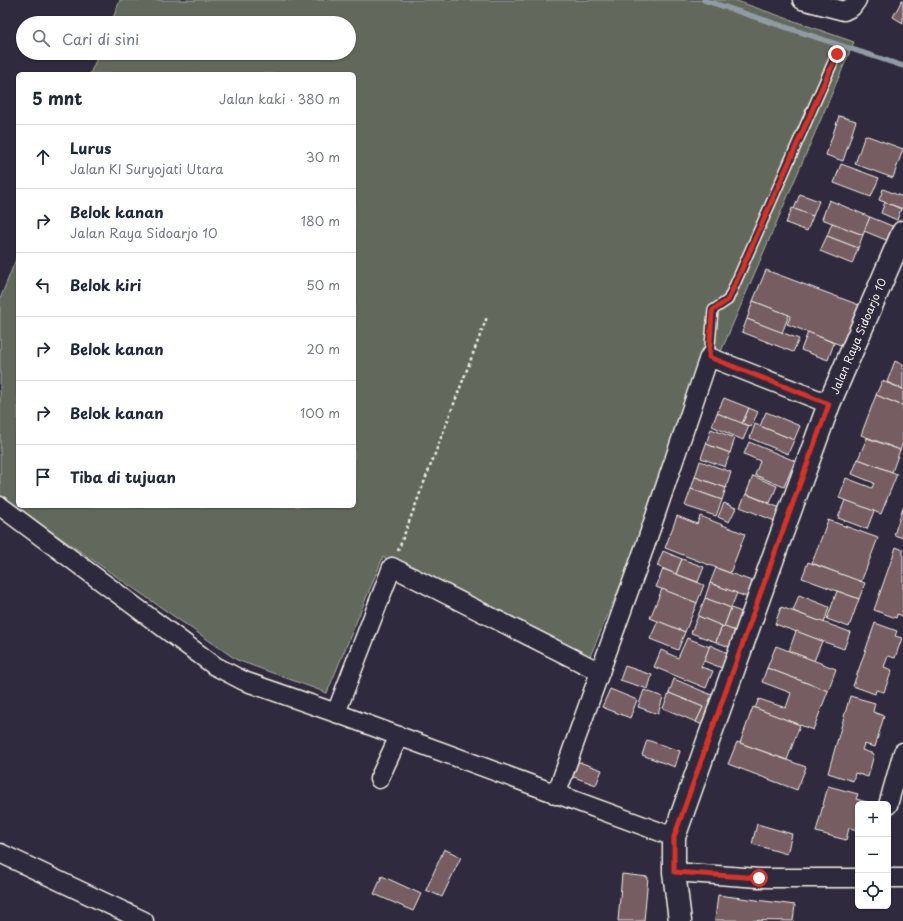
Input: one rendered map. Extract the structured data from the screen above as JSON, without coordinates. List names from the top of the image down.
{
  "streets": {
    "street": ["Jalan Raya Sidoarjo 10"]
  },
  "page": {
    "search": "Cari di sini",
    "heading": ["5 mnt", "Jalan kaki · 380 m"],
    "list": [
      ["Lurus", "Jalan KI Suryojati Utara", "30 m"],
      ["Belok kanan", "Jalan Raya Sidoarjo 10", "180 m"],
      ["Belok kiri", "50 m"],
      ["Belok kanan", "20 m"],
      ["Belok kanan", "100 m"],
      "Tiba di tujuan"
    ],
    "map_buttons": ["+", "−"]
  }
}
